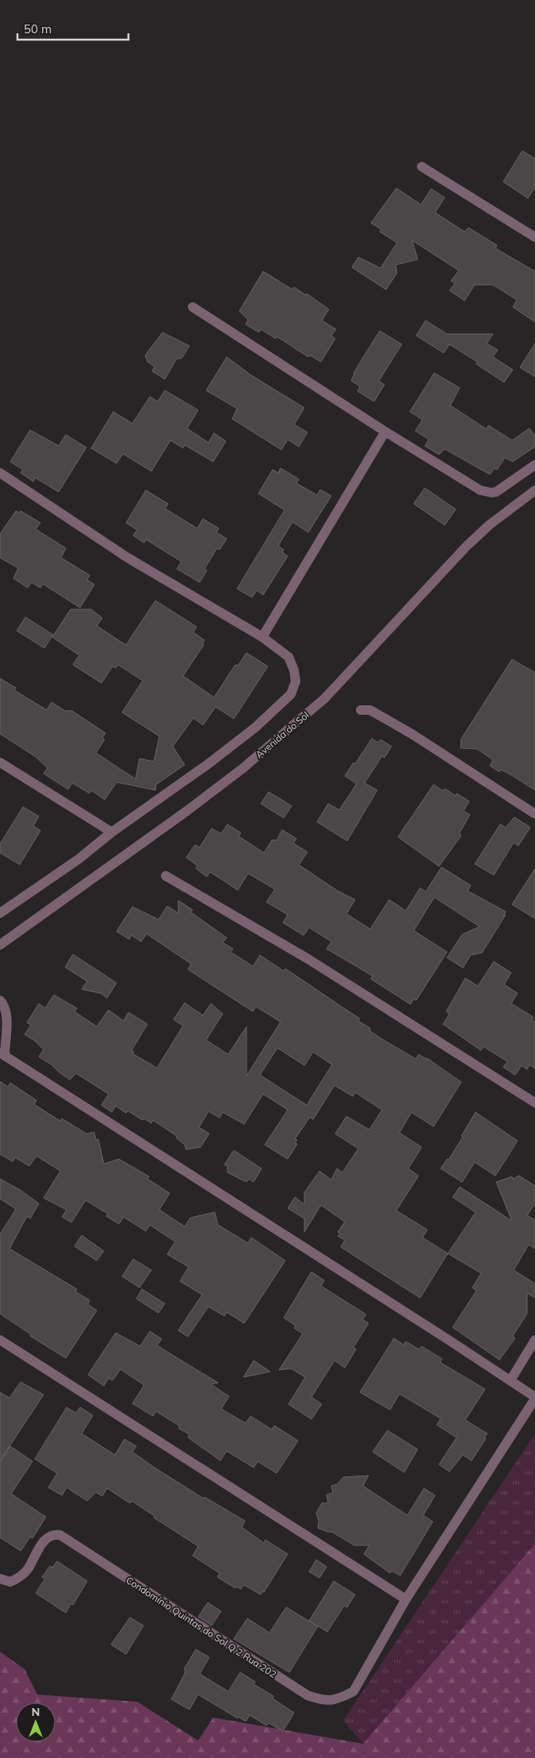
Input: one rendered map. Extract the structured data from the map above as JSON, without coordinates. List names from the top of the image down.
{
  "streets": {
    "street": ["Avenida do Sol", "Condomínio Quintas do Sol Q 2 Rua 202"]
  },
  "scale_bar": "50 m",
  "north": "top"
}
